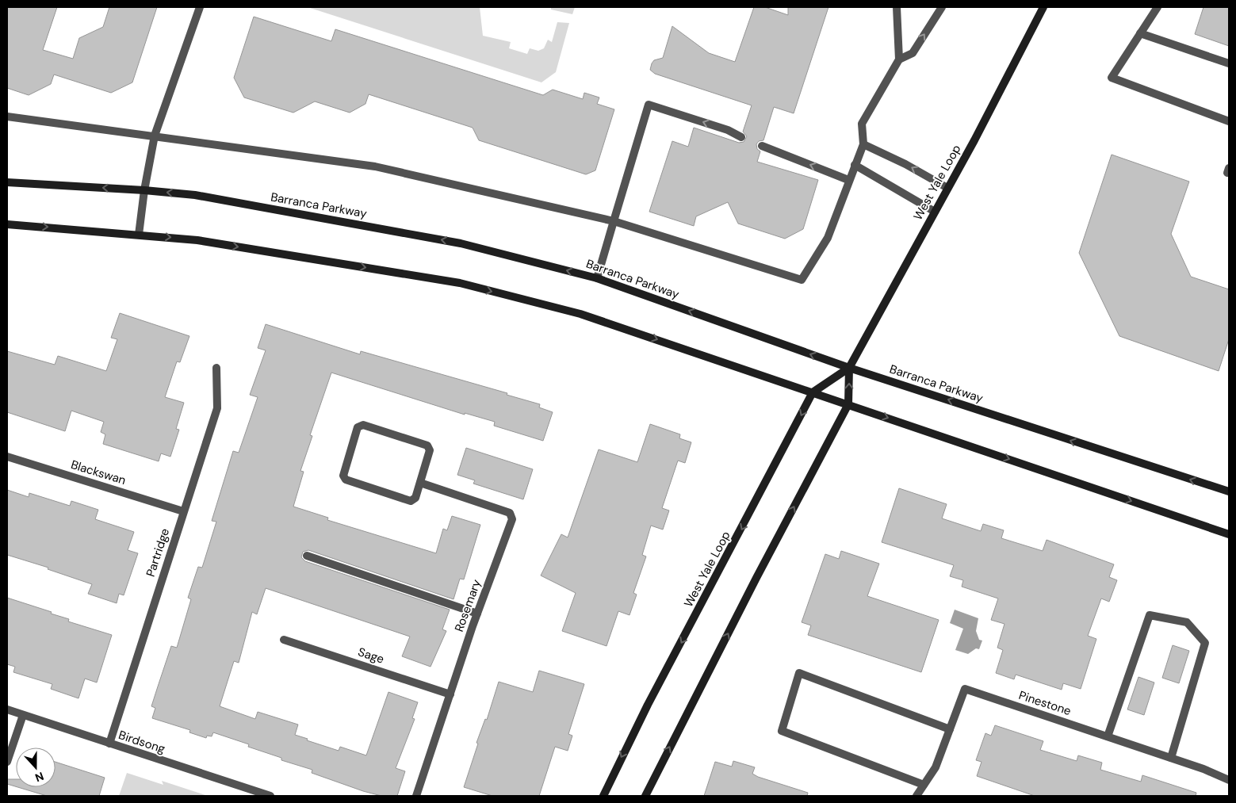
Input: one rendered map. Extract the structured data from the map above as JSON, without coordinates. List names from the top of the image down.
{
  "streets": {
    "main road": ["West Yale Loop", "Barranca Parkway"],
    "street": [
      "Blackswan",
      "Partridge",
      "Rosemary",
      "Sage",
      "Pinestone",
      "Birdsong"
    ]
  },
  "crossings": [
    ["West Yale Loop", "Barranca Parkway"],
    ["Blackswan", "Partridge"],
    ["Partridge", "Birdsong"],
    ["Rosemary", "Sage"]
  ],
  "north": "bottom"
}
